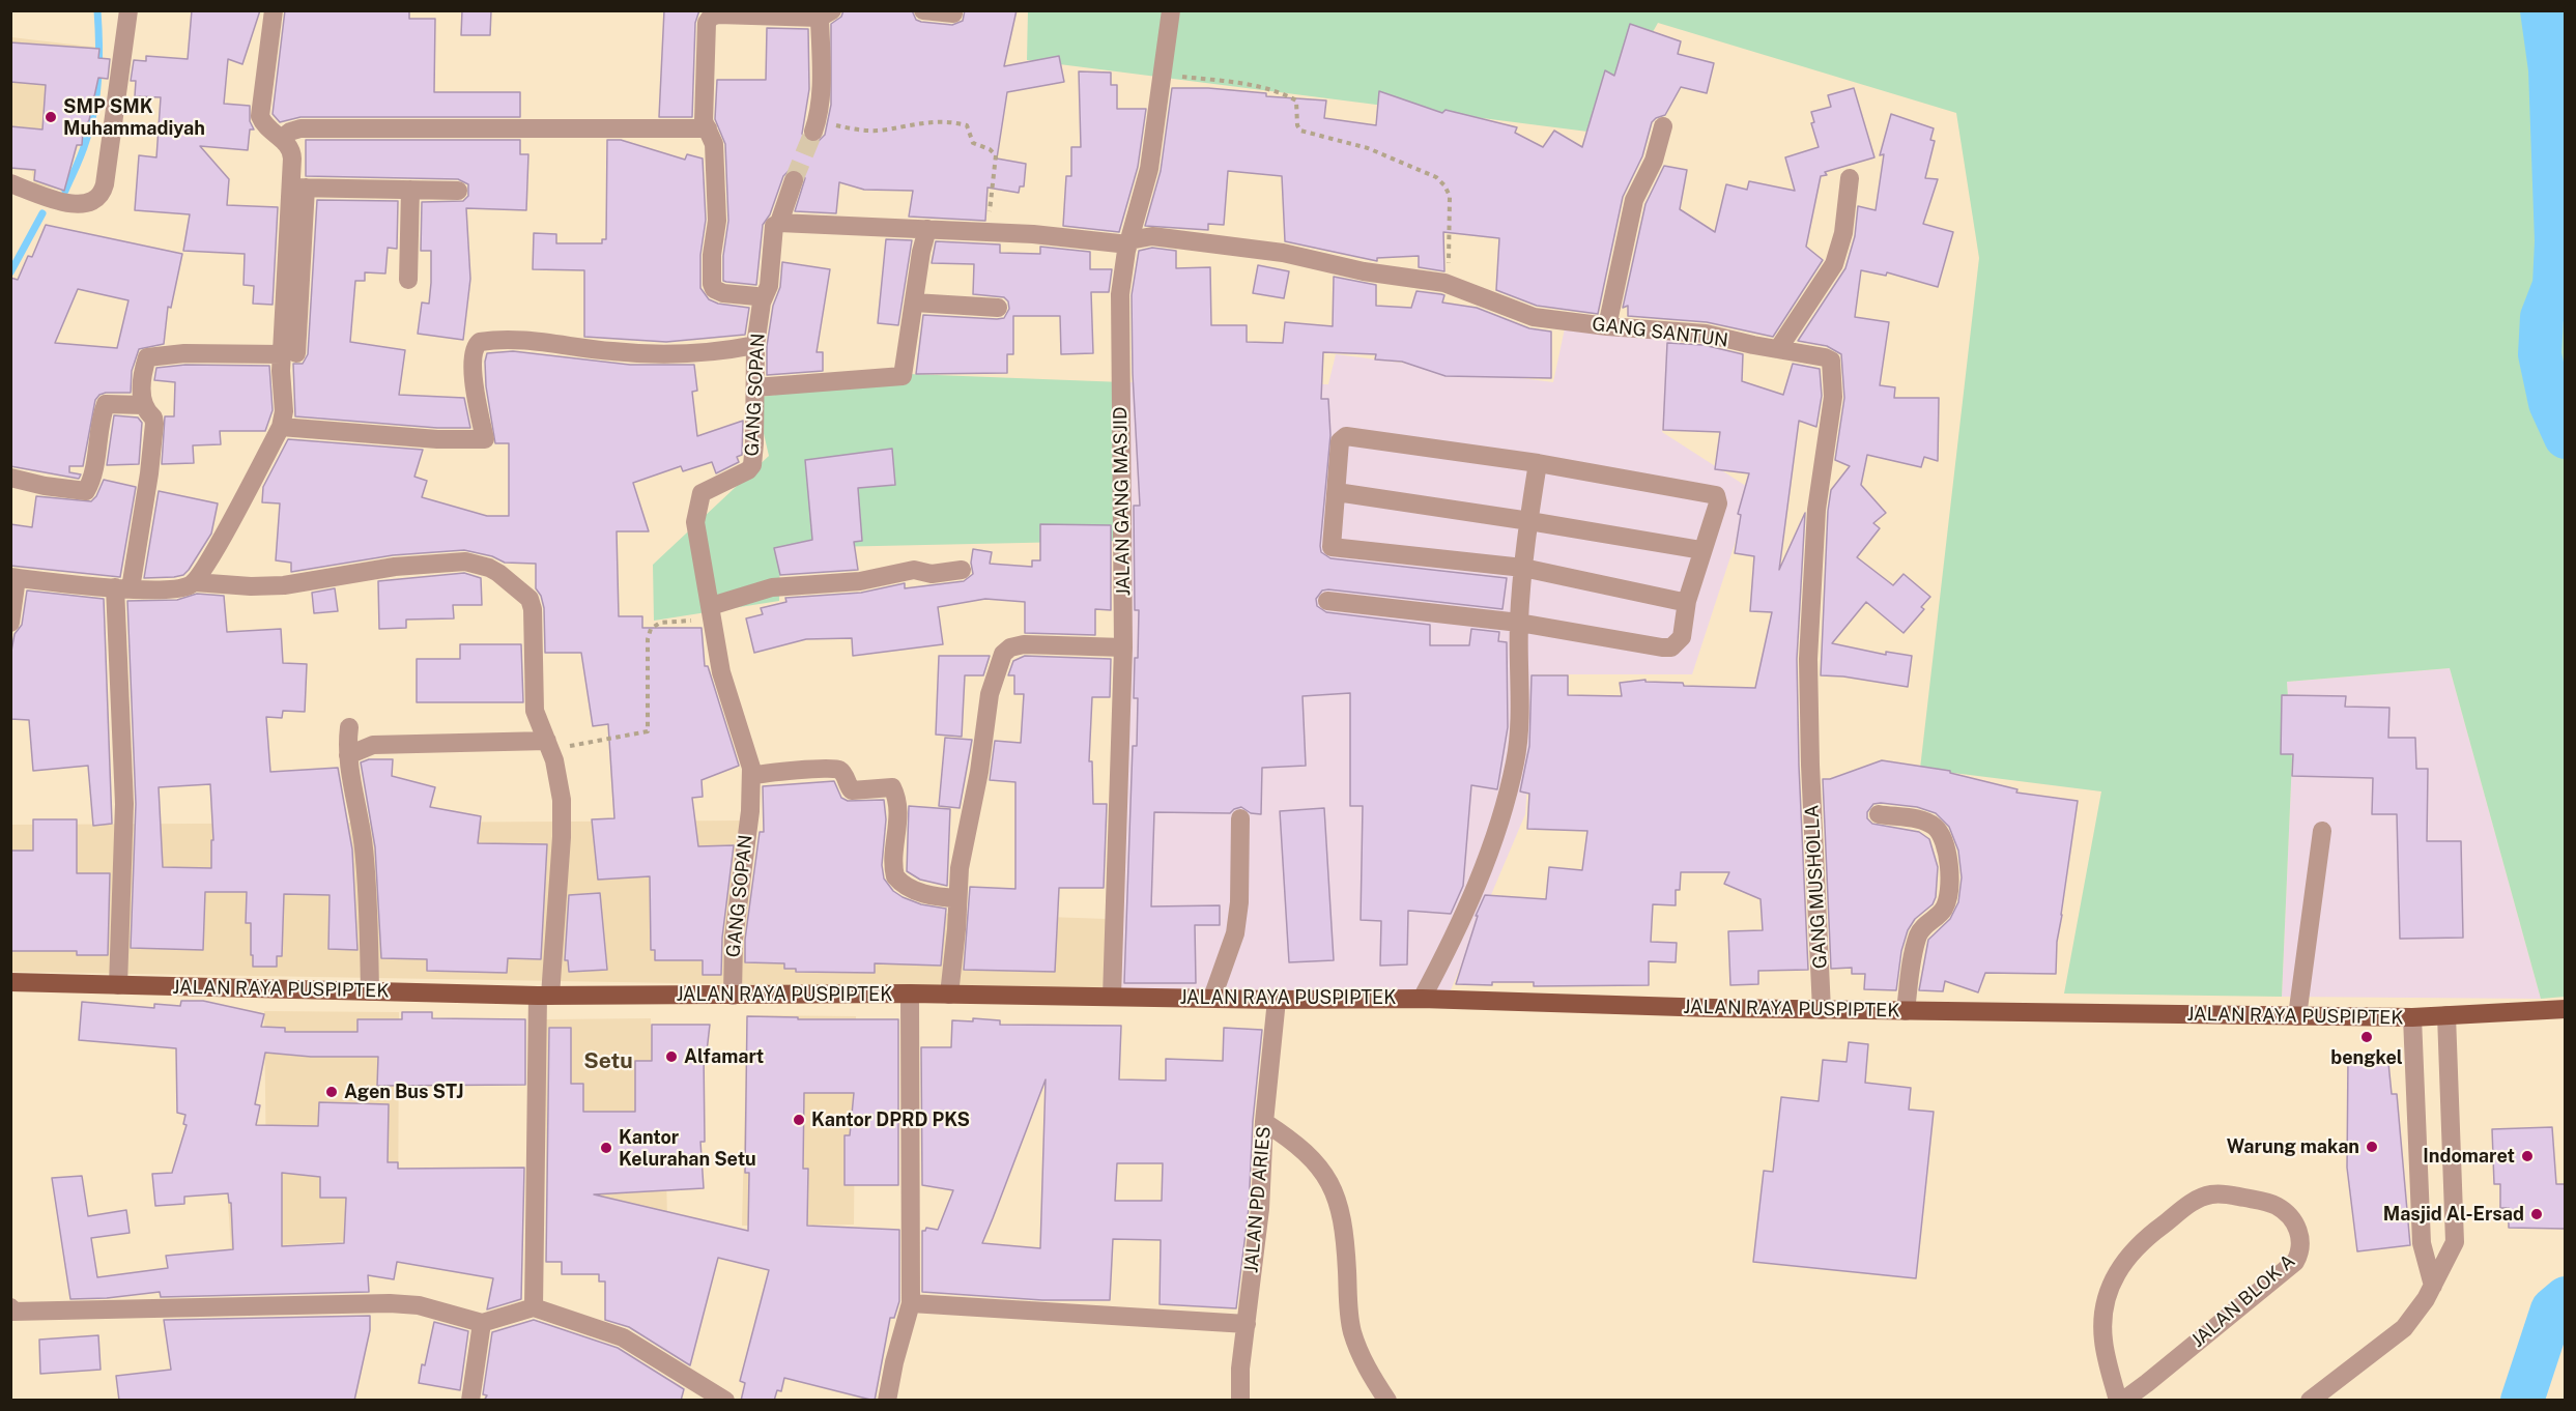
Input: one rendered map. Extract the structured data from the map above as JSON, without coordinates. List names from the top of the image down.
{
  "streets": {
    "main road": ["JALAN RAYA PUSPIPTEK"],
    "street": [
      "GANG SANTUN",
      "GANG SOPAN",
      "JALAN GANG MASJID",
      "GANG MUSHOLLA",
      "JALAN PD ARIES",
      "JALAN BLOK A"
    ]
  },
  "crossings": [
    ["GANG SANTUN", "JALAN GANG MASJID"],
    ["GANG SANTUN", "GANG MUSHOLLA"],
    ["GANG SOPAN", "JALAN RAYA PUSPIPTEK"],
    ["JALAN GANG MASJID", "JALAN RAYA PUSPIPTEK"],
    ["GANG MUSHOLLA", "JALAN RAYA PUSPIPTEK"],
    ["JALAN RAYA PUSPIPTEK", "JALAN PD ARIES"]
  ],
  "districts": ["Setu"],
  "places": [
    "SMP SMK Muhammadiyah",
    "bengkel",
    "Alfamart",
    "Agen Bus STJ",
    "Kantor DPRD PKS",
    "Warung makan",
    "Kantor Kelurahan Setu",
    "Indomaret",
    "Masjid Al-Ersad"
  ]
}
